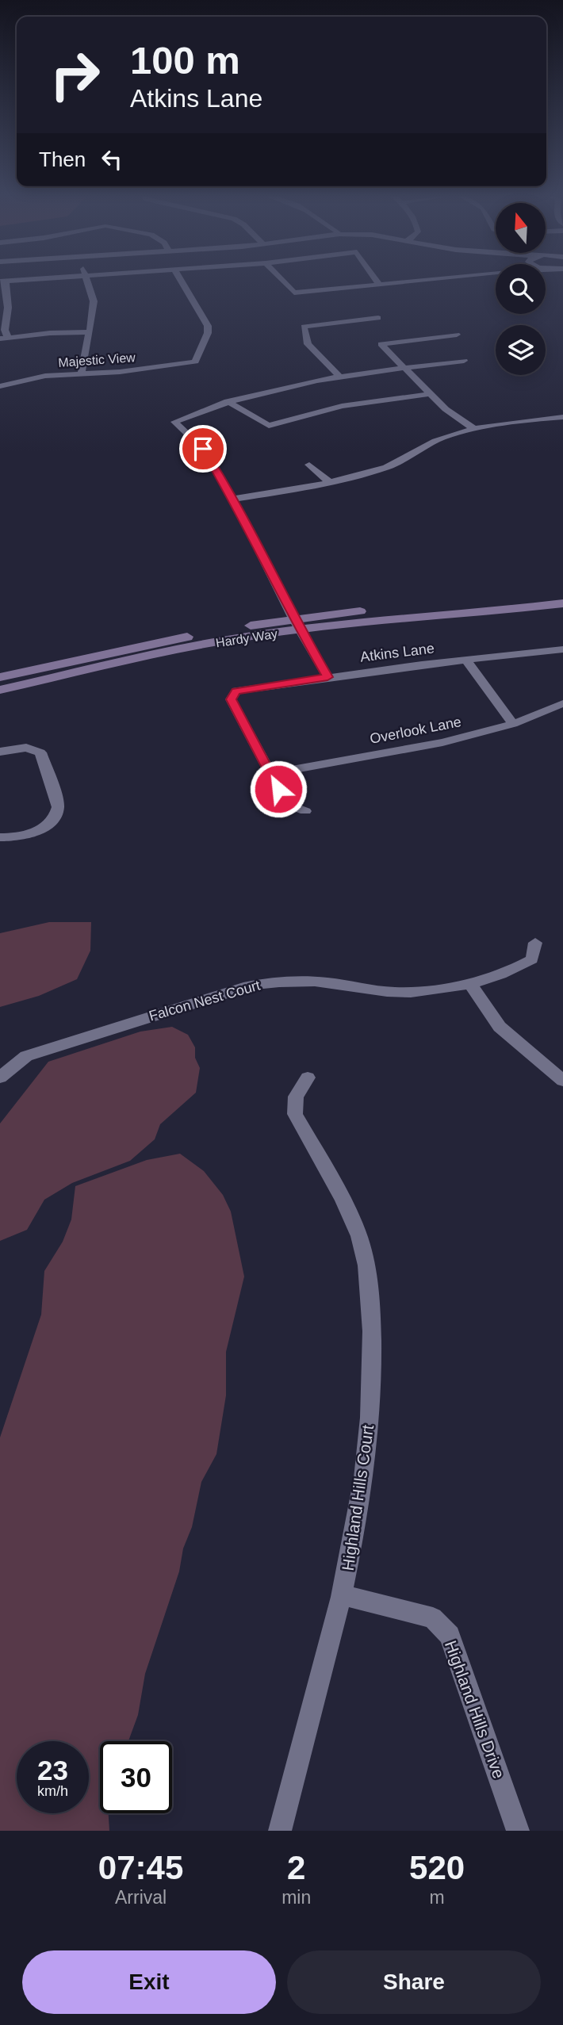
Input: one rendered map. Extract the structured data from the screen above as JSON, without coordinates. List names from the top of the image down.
{
  "streets": {
    "main road": ["Hardy Way"],
    "street": [
      "Majestic View",
      "Atkins Lane",
      "Overlook Lane",
      "Falcon Nest Court",
      "Highland Hills Court",
      "Highland Hills Drive"
    ]
  },
  "crossings": [
    ["Atkins Lane", "Overlook Lane"],
    ["Highland Hills Court", "Highland Hills Drive"]
  ],
  "north": "top",
  "page": {
    "turn": ["100 m", "Atkins Lane"],
    "then": "Then",
    "speed": "23 km/h",
    "limit": "30",
    "eta": [
      "07:45",
      "Arrival",
      "2",
      "min",
      "520",
      "m"
    ],
    "buttons": ["Exit", "Share"]
  }
}
